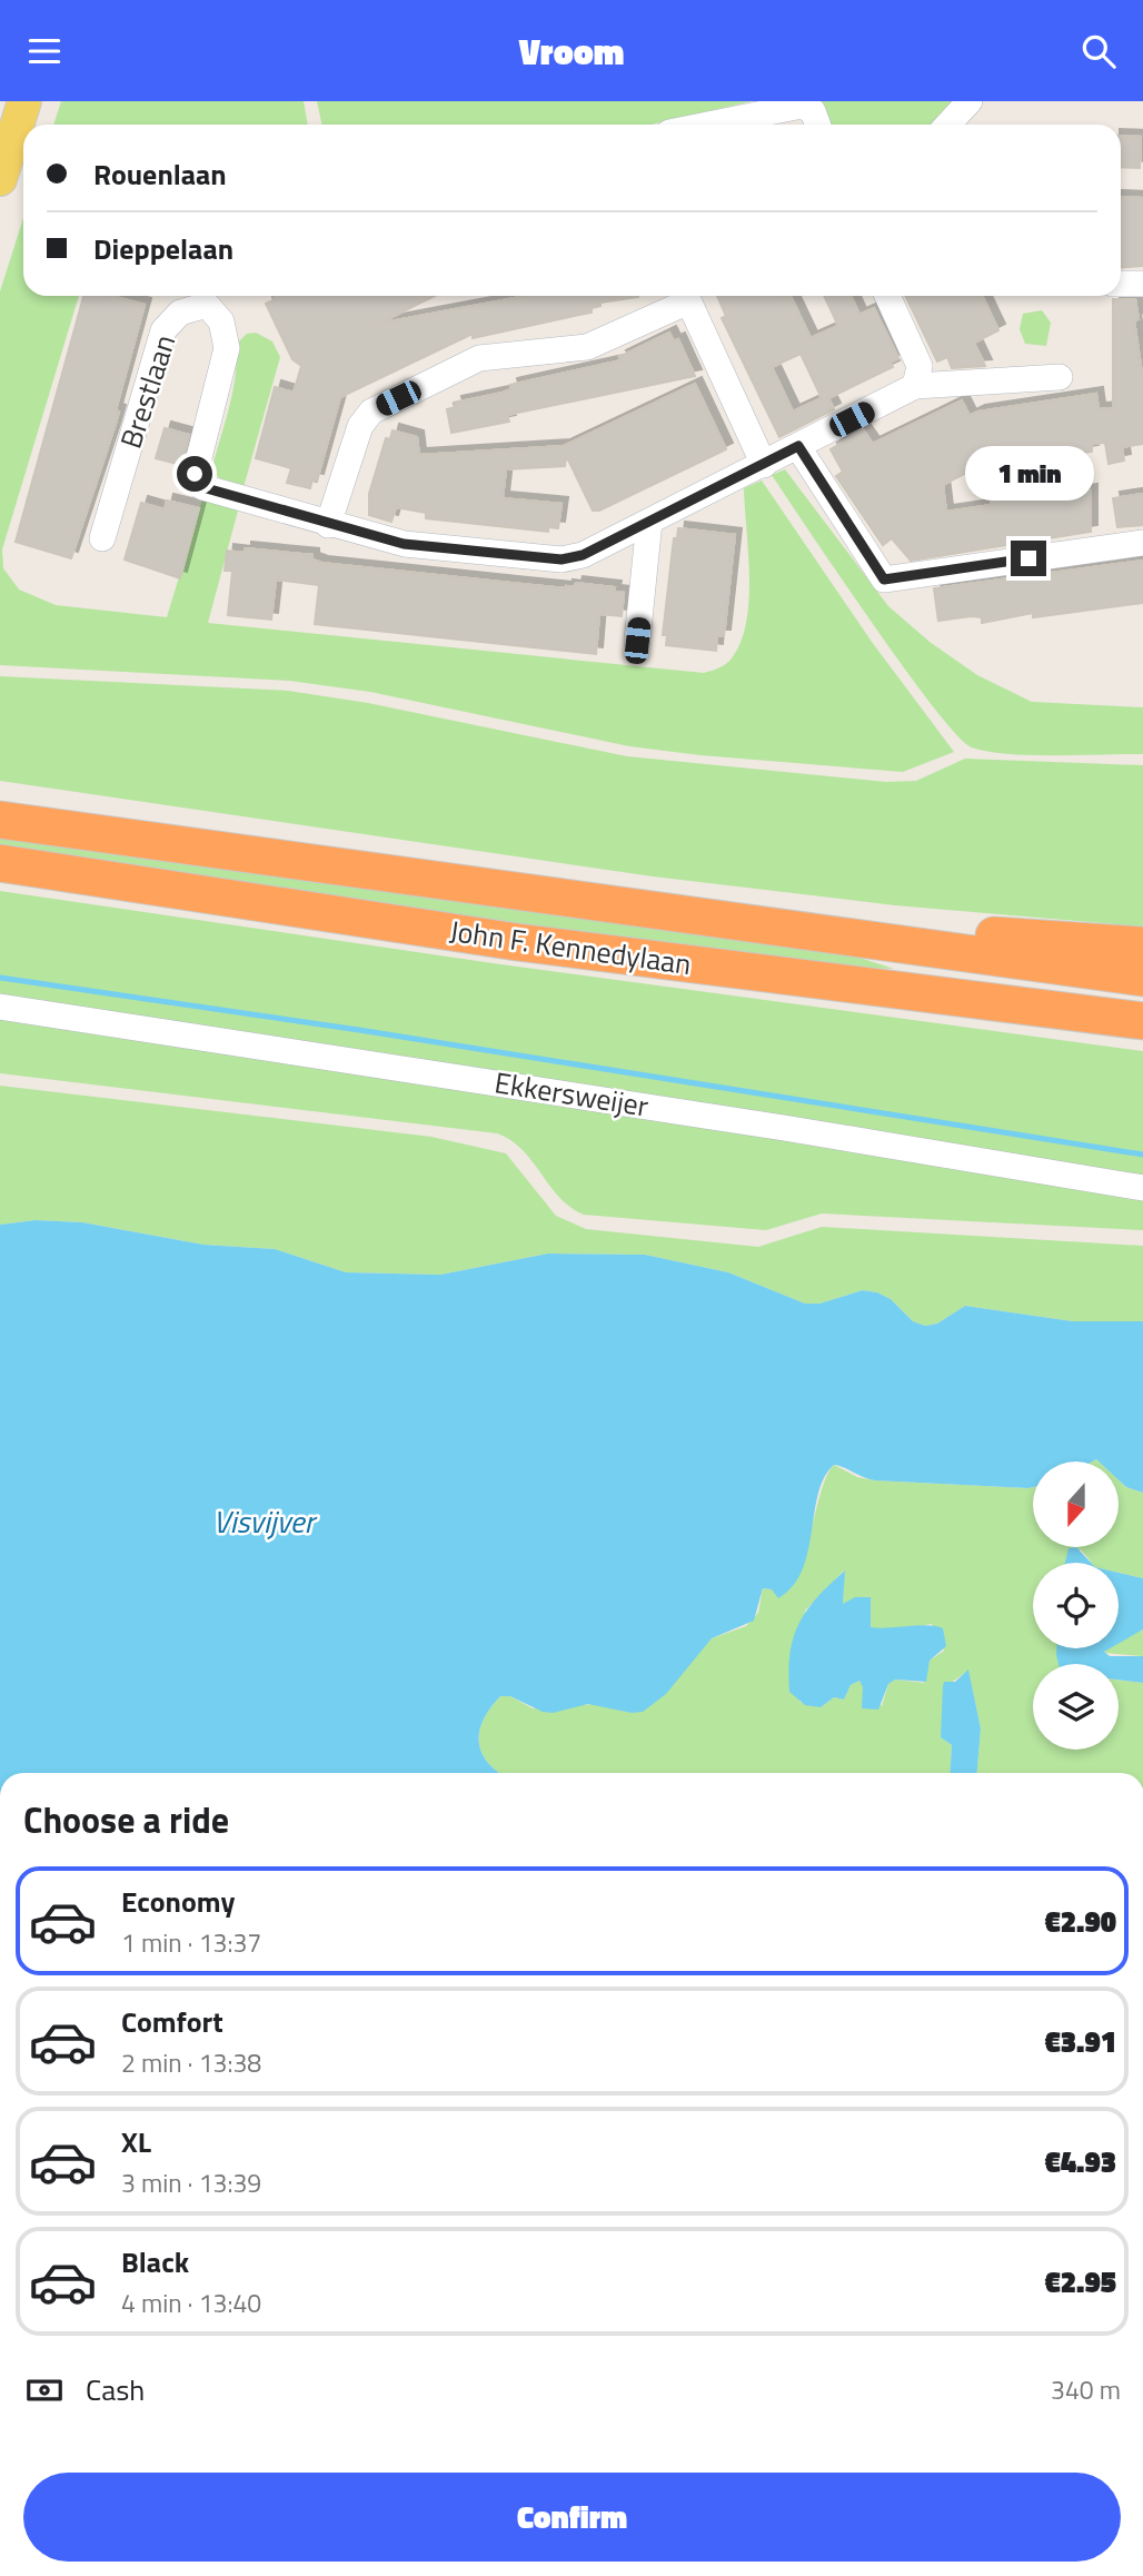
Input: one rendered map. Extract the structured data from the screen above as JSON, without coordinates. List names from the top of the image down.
{
  "streets": {
    "highway": ["John F. Kennedylaan"],
    "street": ["Brestlaan", "Ekkersweijer"]
  },
  "water": ["Visvijver"],
  "north": "bottom",
  "page": {
    "header": "Vroom",
    "banner": ["Rouenlaan", "Dieppelaan"],
    "bubble": "1 min",
    "heading": "Choose a ride",
    "list": [
      {
        "name": "Economy",
        "note": "1 min · 13:37",
        "value": "€2.90"
      },
      {
        "name": "Comfort",
        "note": "2 min · 13:38",
        "value": "€3.91"
      },
      {
        "name": "XL",
        "note": "3 min · 13:39",
        "value": "€4.93"
      },
      {
        "name": "Black",
        "note": "4 min · 13:40",
        "value": "€2.95"
      }
    ],
    "pay": ["Cash", "340 m"],
    "buttons": "Confirm"
  }
}
